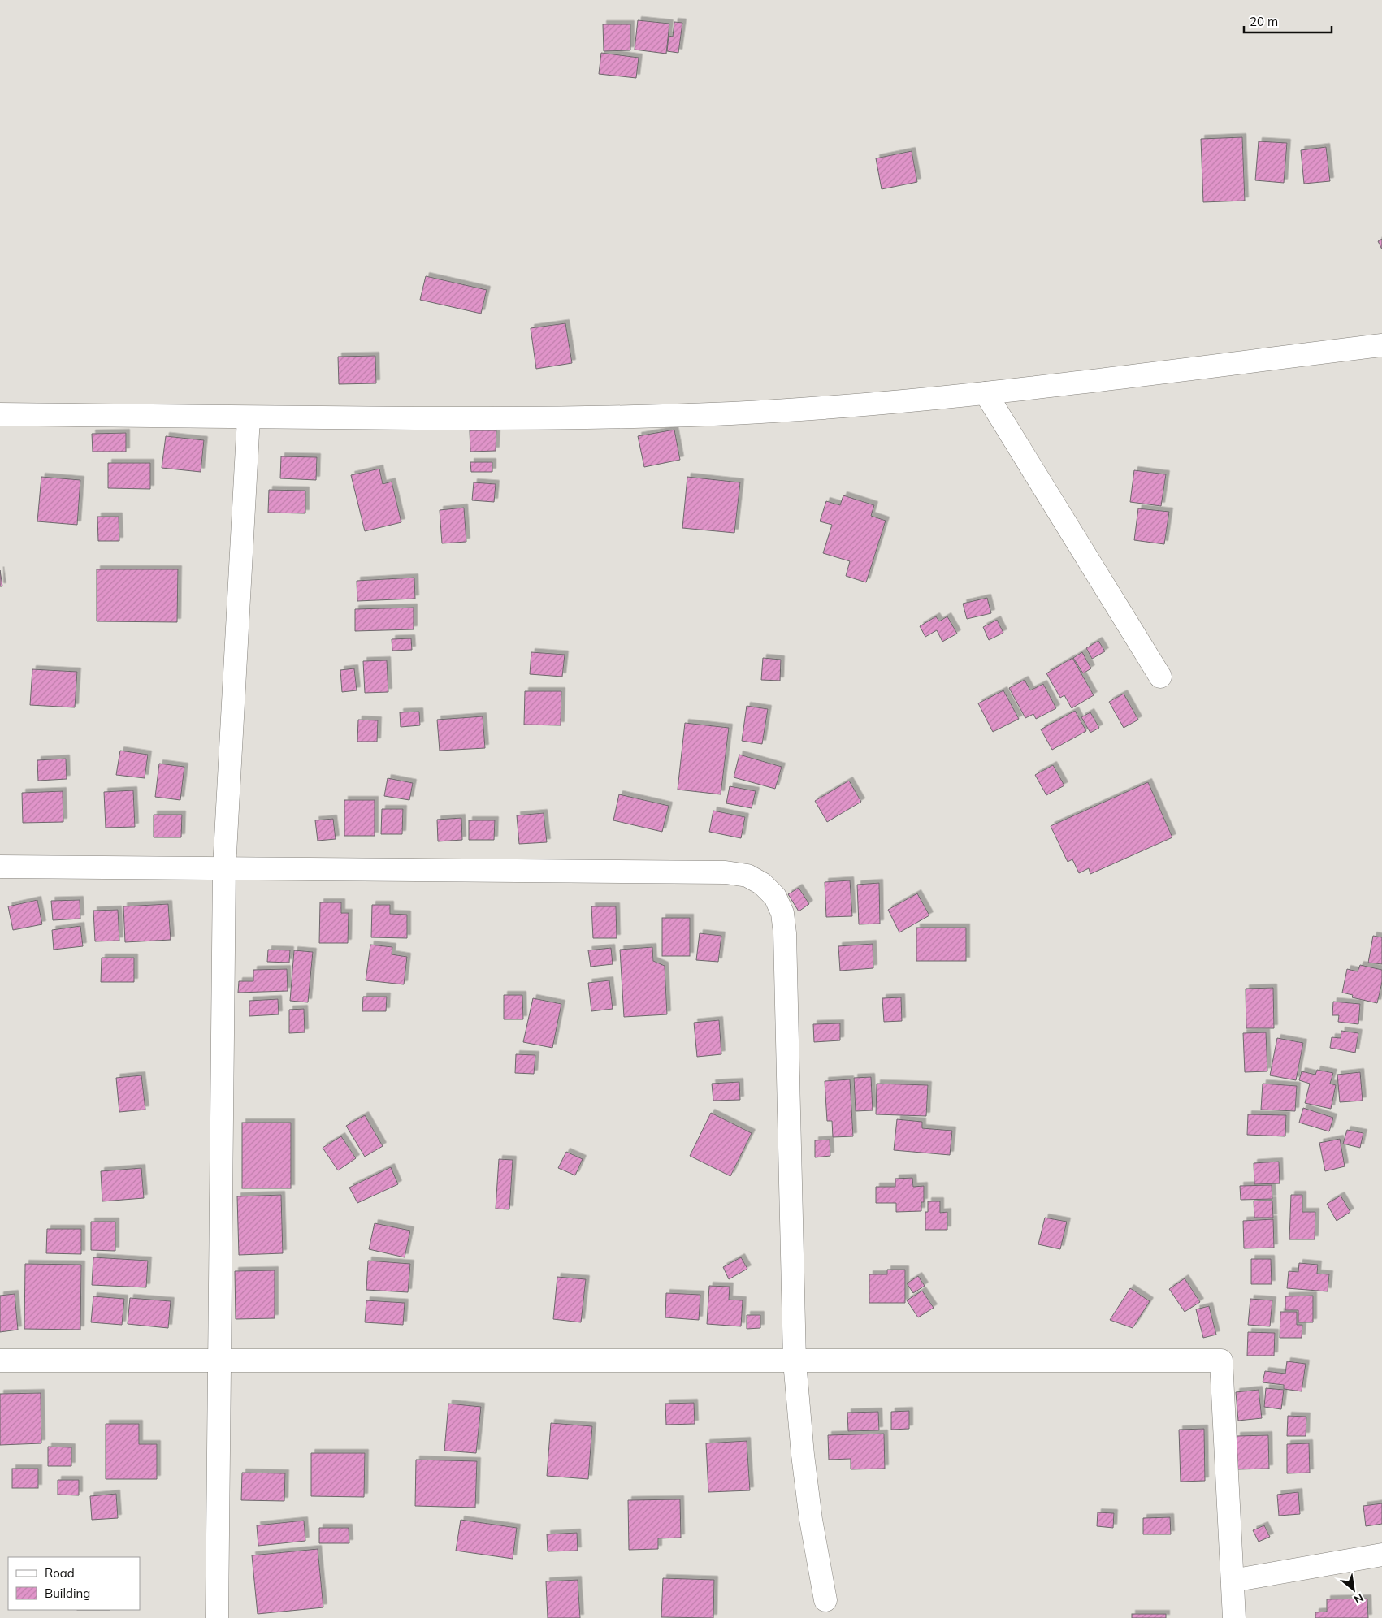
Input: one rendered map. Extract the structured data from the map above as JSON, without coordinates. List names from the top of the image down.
{
  "legend": ["Road", "Building"],
  "scale_bar": "20 m",
  "north": "bottom right"
}
